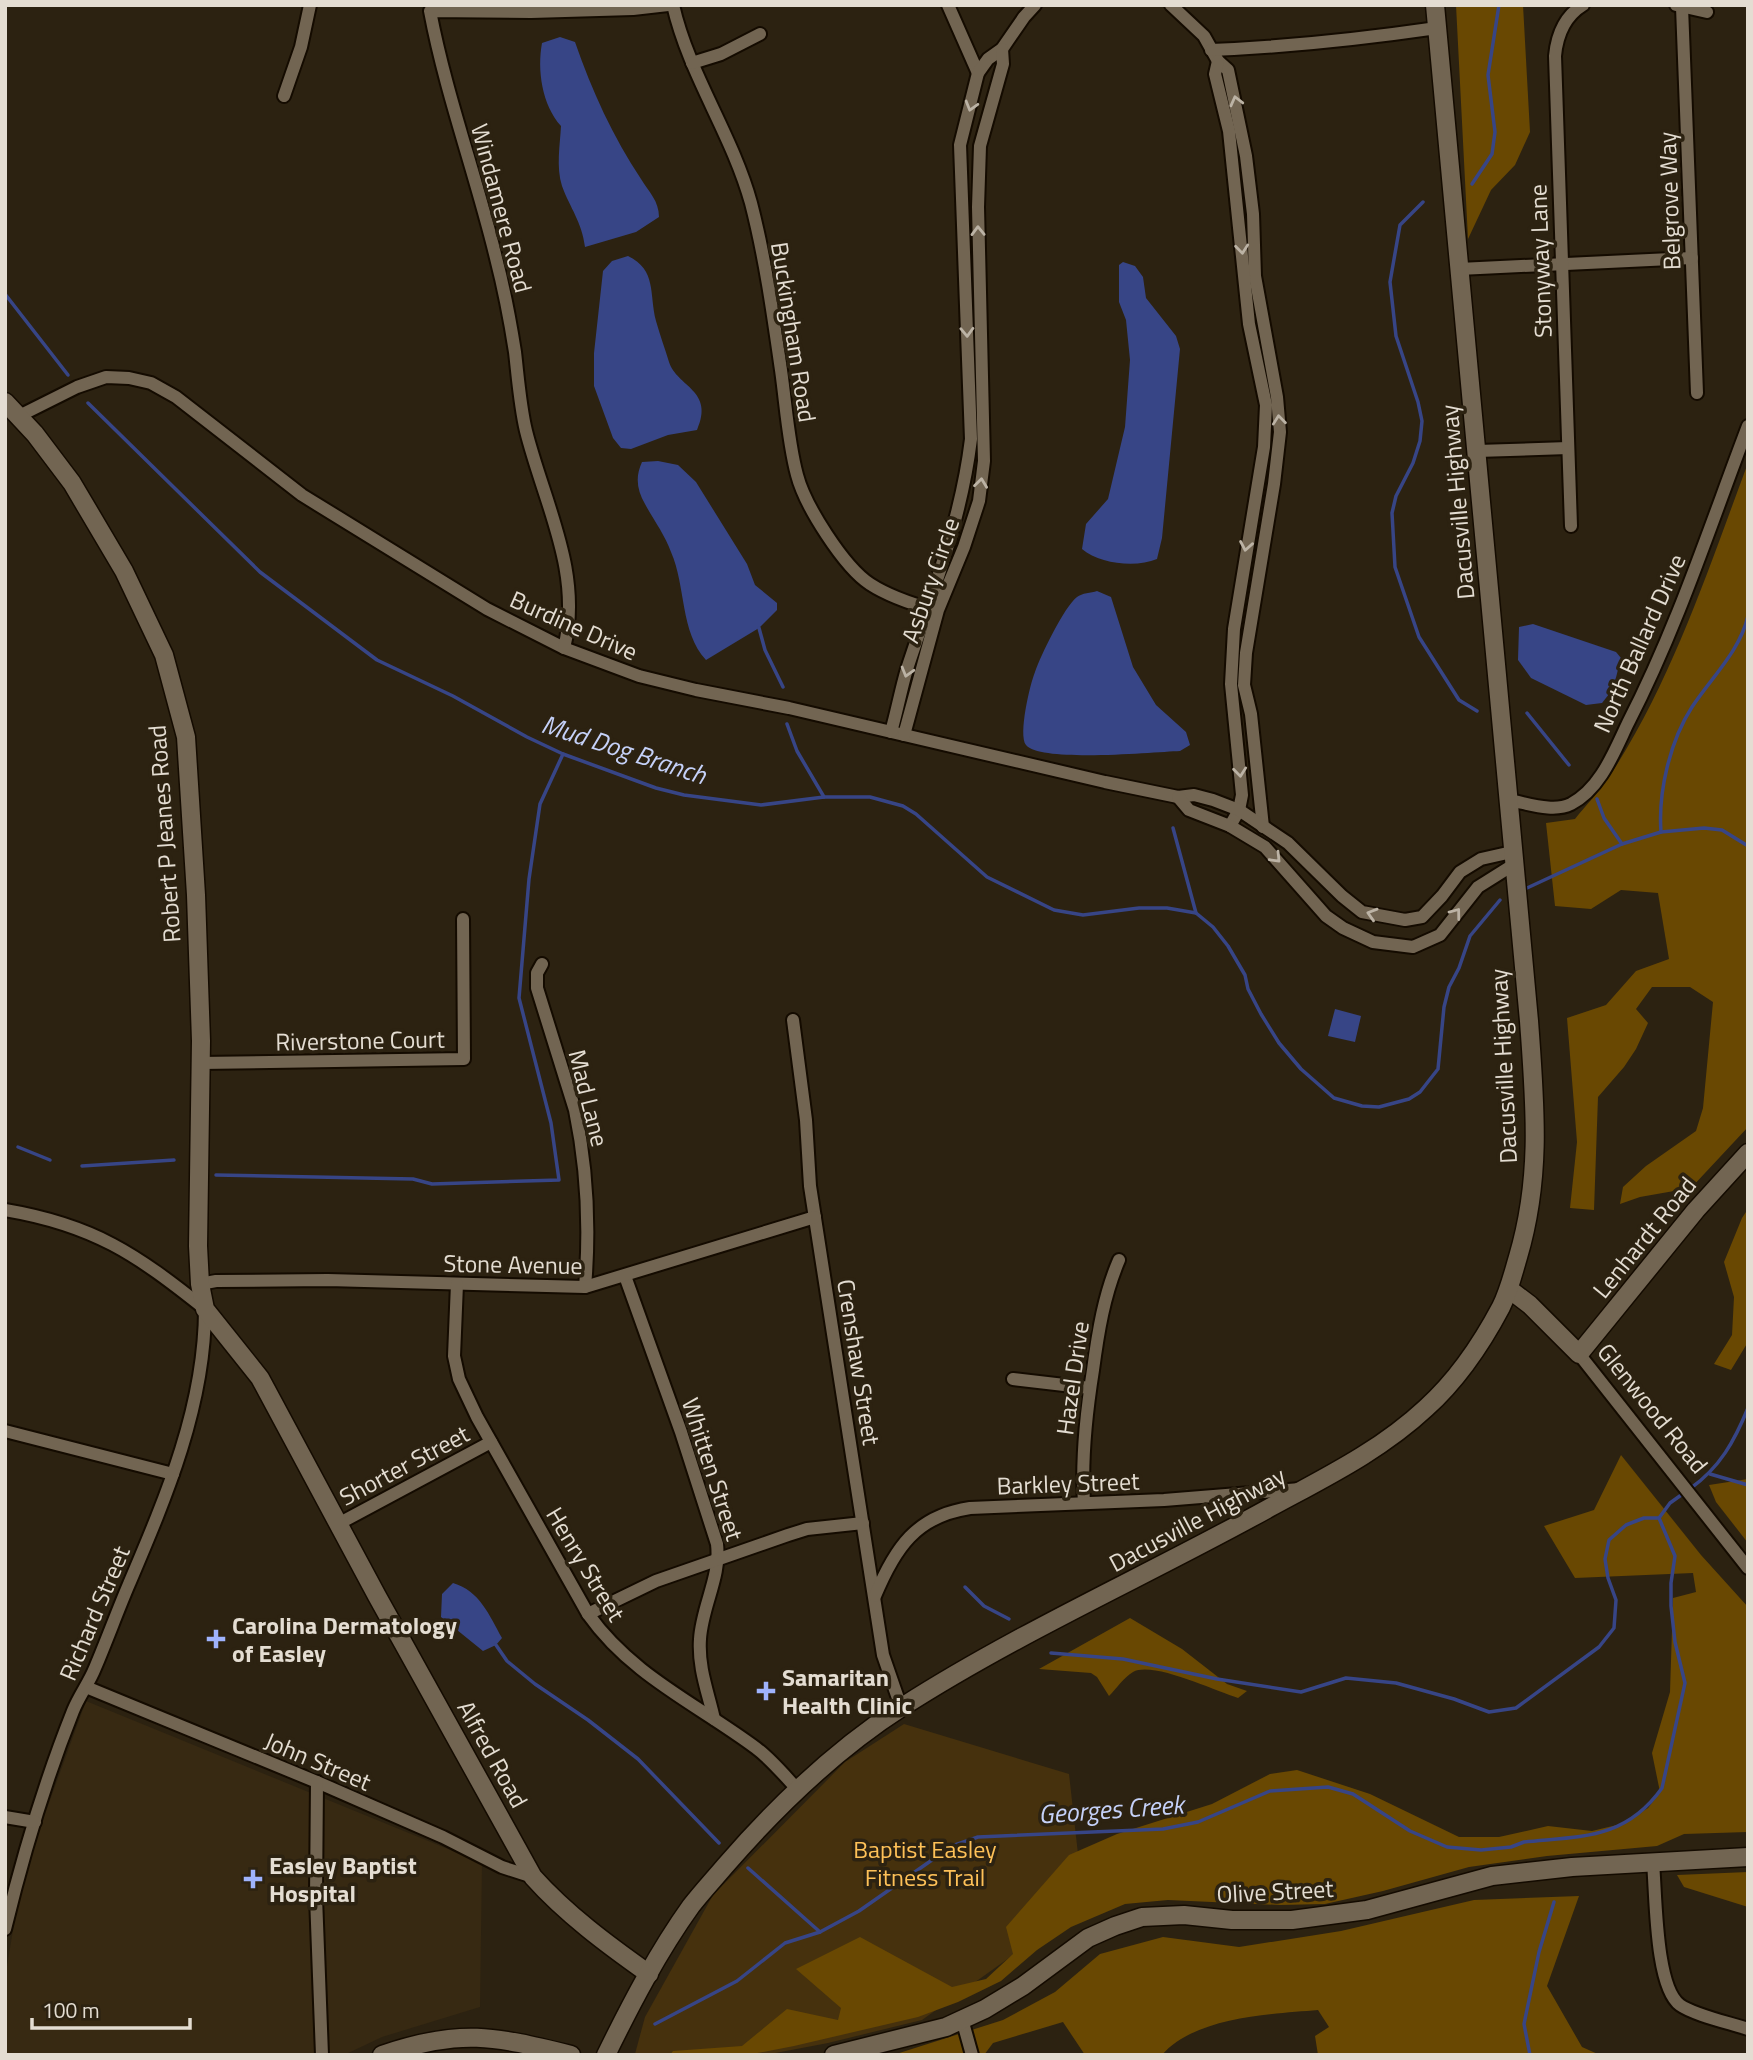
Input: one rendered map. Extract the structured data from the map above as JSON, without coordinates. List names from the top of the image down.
{
  "streets": {
    "street": [
      "Belgrove Way",
      "Windamere Road",
      "Stonyway Lane",
      "Buckingham Road",
      "Dacusville Highway",
      "Asbury Circle",
      "Burdine Drive",
      "North Ballard Drive",
      "Robert P Jeanes Road",
      "Riverstone Court",
      "Mad Lane",
      "Lenhardt Road",
      "Stone Avenue",
      "Crenshaw Street",
      "Hazel Drive",
      "Glenwood Road",
      "Shorter Street",
      "Whitten Street",
      "Barkley Street",
      "Henry Street",
      "Richard Street",
      "Alfred Road",
      "John Street",
      "Olive Street"
    ]
  },
  "crossings": [
    ["Windamere Road", "Buckingham Road"],
    ["Windamere Road", "Burdine Drive"],
    ["Buckingham Road", "Asbury Circle"],
    ["Dacusville Highway", "Burdine Drive"],
    ["Dacusville Highway", "North Ballard Drive"],
    ["Dacusville Highway", "Crenshaw Street"],
    ["Dacusville Highway", "Glenwood Road"],
    ["Dacusville Highway", "Barkley Street"],
    ["Dacusville Highway", "Henry Street"],
    ["Dacusville Highway", "Alfred Road"],
    ["Asbury Circle", "Burdine Drive"],
    ["Burdine Drive", "Robert P Jeanes Road"],
    ["Robert P Jeanes Road", "Riverstone Court"],
    ["Robert P Jeanes Road", "Stone Avenue"],
    ["Robert P Jeanes Road", "Richard Street"],
    ["Robert P Jeanes Road", "Alfred Road"],
    ["Mad Lane", "Stone Avenue"],
    ["Lenhardt Road", "Glenwood Road"],
    ["Stone Avenue", "Crenshaw Street"],
    ["Stone Avenue", "Whitten Street"],
    ["Stone Avenue", "Henry Street"],
    ["Crenshaw Street", "Barkley Street"],
    ["Hazel Drive", "Barkley Street"],
    ["Shorter Street", "Henry Street"],
    ["Shorter Street", "Alfred Road"],
    ["Whitten Street", "Henry Street"],
    ["Richard Street", "Alfred Road"],
    ["Richard Street", "John Street"],
    ["Alfred Road", "John Street"]
  ],
  "water": ["Mud Dog Branch", "Georges Creek"],
  "parks": ["Baptist Easley Fitness Trail"],
  "places": {
    "health": ["Carolina Dermatology of Easley", "Samaritan Health Clinic", "Easley Baptist Hospital"]
  },
  "scale_bar": "100 m"
}
